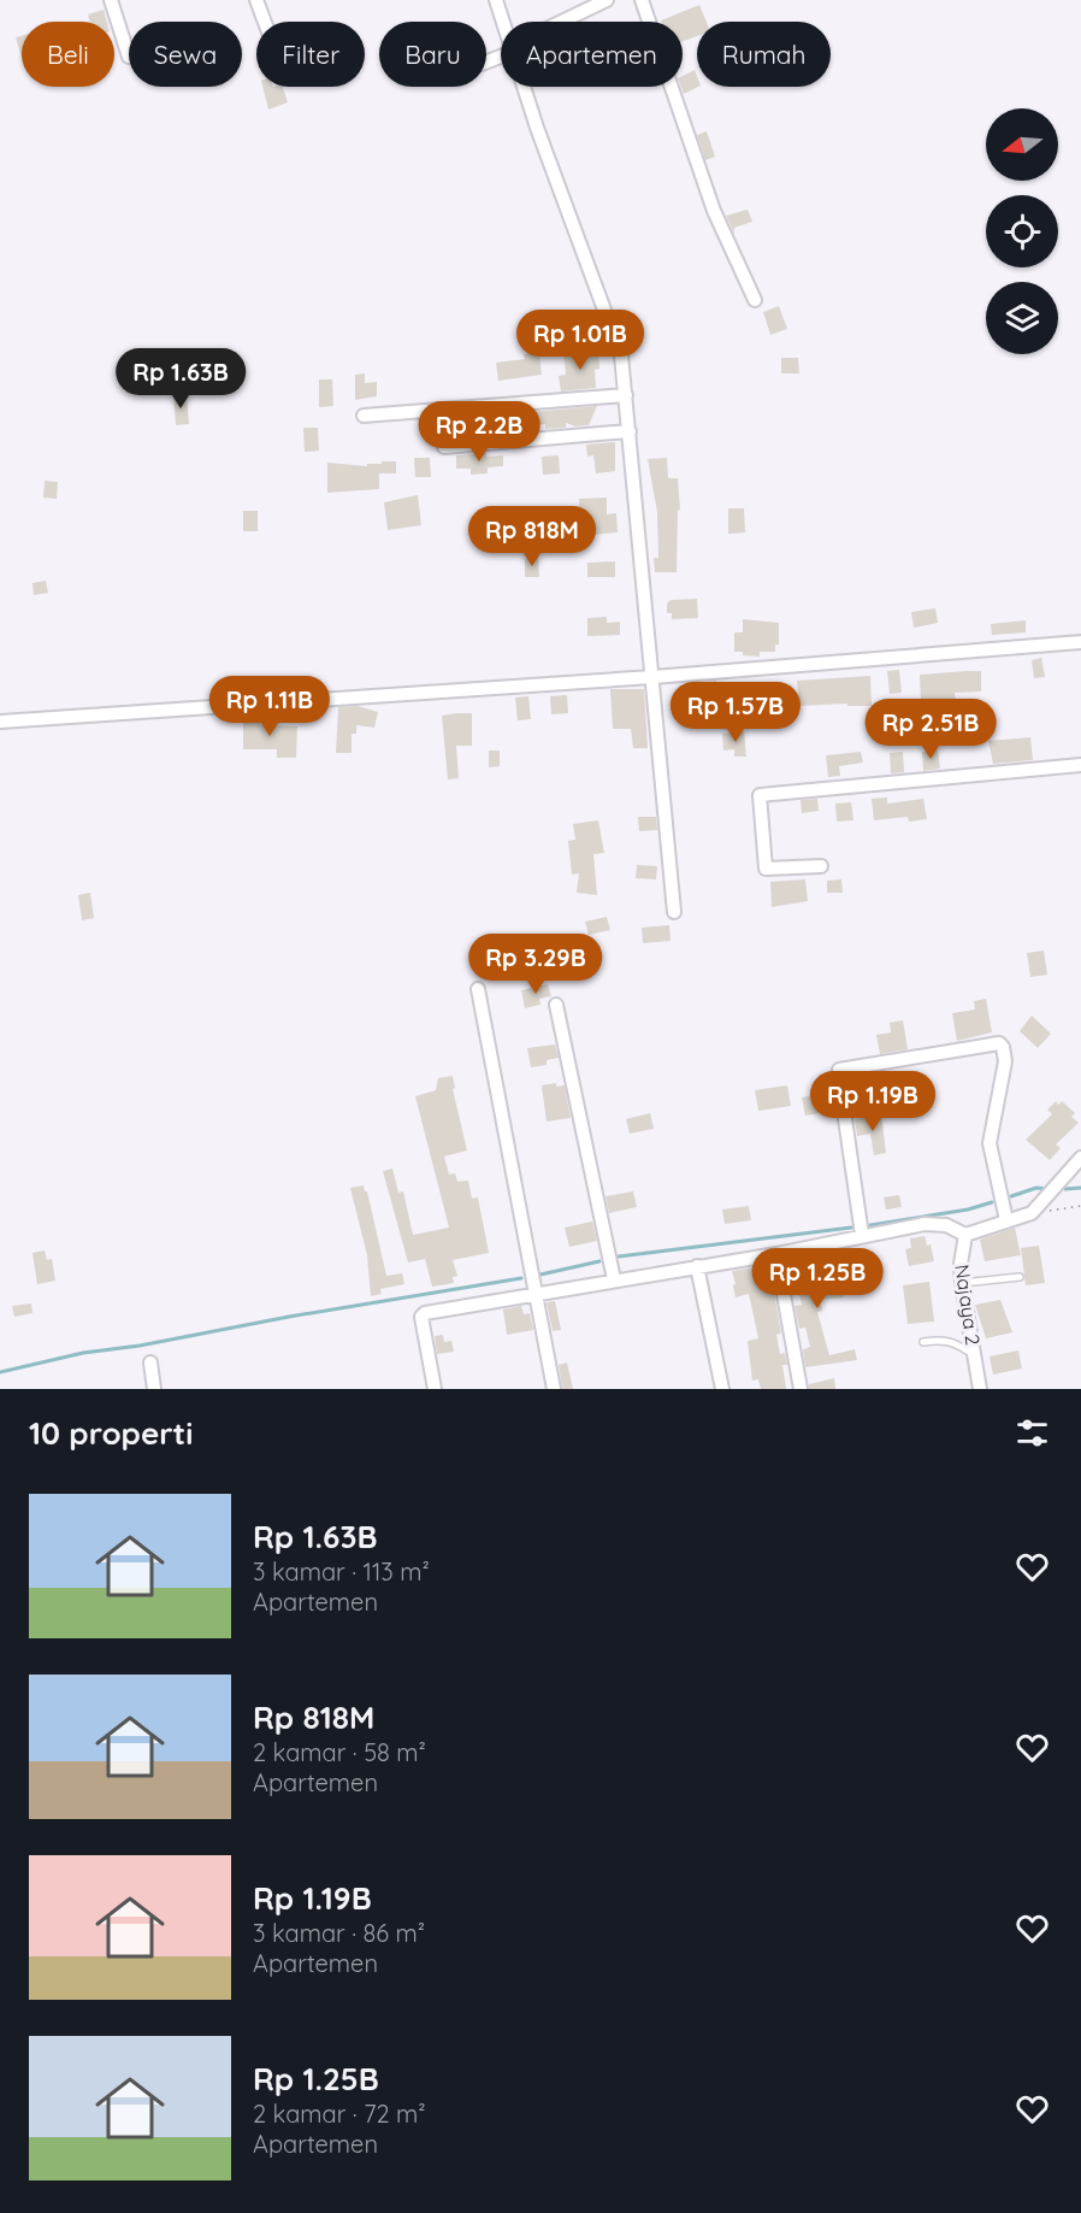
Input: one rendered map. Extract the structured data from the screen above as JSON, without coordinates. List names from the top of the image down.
{
  "streets": {
    "street": ["Najaya 2"]
  },
  "north": "left",
  "page": {
    "chip": [
      "Beli",
      "Sewa",
      "Filter",
      "Baru",
      "Apartemen",
      "Rumah"
    ],
    "price": [
      "Rp 1.01B",
      "Rp 1.63B",
      "Rp 2.2B",
      "Rp 818M",
      "Rp 1.11B",
      "Rp 1.57B",
      "Rp 2.51B",
      "Rp 3.29B",
      "Rp 1.19B",
      "Rp 1.25B"
    ],
    "heading": "10 properti",
    "list": [
      {
        "name": "Rp 1.63B",
        "note": "3 kamar · 113 m² · Apartemen"
      },
      {
        "name": "Rp 818M",
        "note": "2 kamar · 58 m² · Apartemen"
      },
      {
        "name": "Rp 1.19B",
        "note": "3 kamar · 86 m² · Apartemen"
      },
      {
        "name": "Rp 1.25B",
        "note": "2 kamar · 72 m² · Apartemen"
      }
    ]
  }
}
